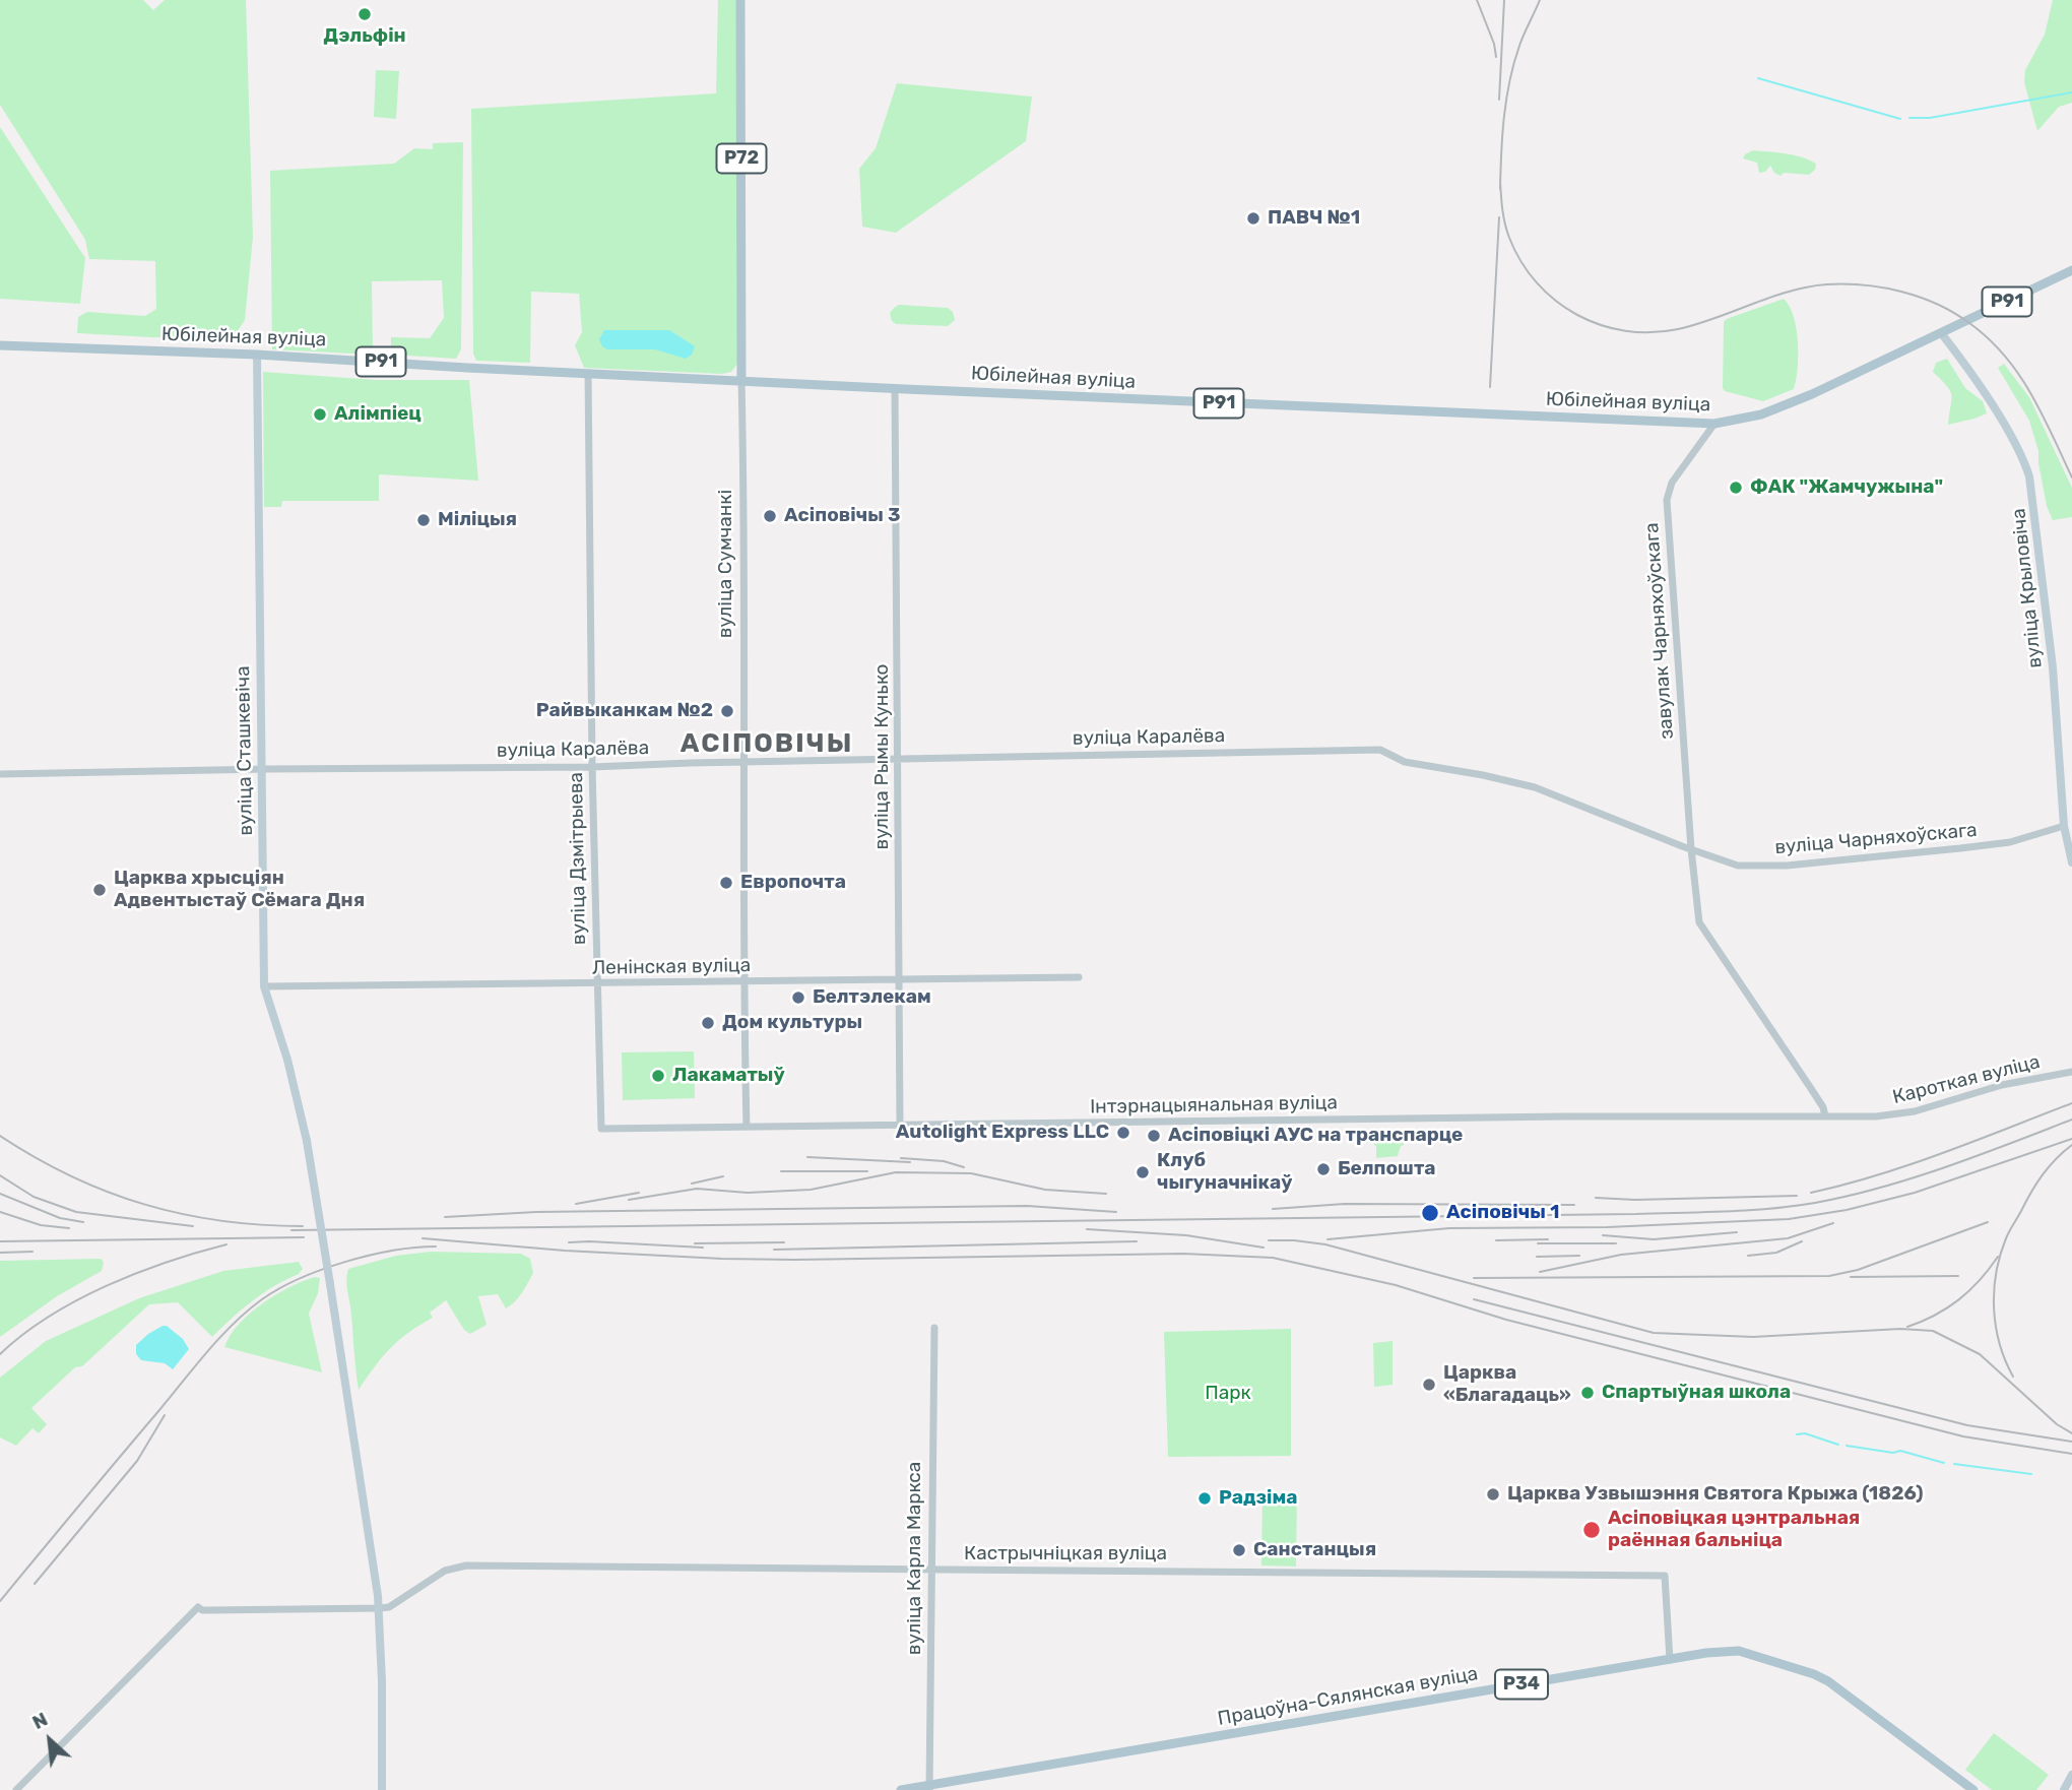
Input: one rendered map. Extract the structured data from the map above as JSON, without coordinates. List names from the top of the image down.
{
  "streets": {
    "main road": [
      "Р72",
      "Р91",
      "Юбілейная вуліца",
      "вуліца Сумчанкі",
      "вуліца Крыловіча",
      "вуліца Сташкевіча",
      "Р34",
      "Працоўна-Сялянская вуліца"
    ],
    "street": [
      "завулак Чарняхоўскага",
      "вуліца Каралёва",
      "вуліца Рымы Кунько",
      "вуліца Чарняхоўскага",
      "вуліца Дзмітрыева",
      "Ленінская вуліца",
      "Кароткая вуліца",
      "Інтэрнацыянальная вуліца",
      "Кастрычніцкая вуліца",
      "вуліца Карла Маркса"
    ]
  },
  "crossings": [
    ["Юбілейная вуліца", "вуліца Сумчанкі"],
    ["Юбілейная вуліца", "вуліца Крыловіча"],
    ["Юбілейная вуліца", "завулак Чарняхоўскага"],
    ["Юбілейная вуліца", "вуліца Сташкевіча"],
    ["Юбілейная вуліца", "вуліца Рымы Кунько"],
    ["Юбілейная вуліца", "вуліца Дзмітрыева"],
    ["вуліца Сумчанкі", "вуліца Каралёва"],
    ["вуліца Сумчанкі", "Ленінская вуліца"],
    ["вуліца Сумчанкі", "Інтэрнацыянальная вуліца"],
    ["вуліца Крыловіча", "вуліца Чарняхоўскага"],
    ["завулак Чарняхоўскага", "вуліца Чарняхоўскага"],
    ["вуліца Каралёва", "вуліца Сташкевіча"],
    ["вуліца Каралёва", "вуліца Рымы Кунько"],
    ["вуліца Каралёва", "вуліца Чарняхоўскага"],
    ["вуліца Каралёва", "вуліца Дзмітрыева"],
    ["вуліца Сташкевіча", "Ленінская вуліца"],
    ["вуліца Сташкевіча", "Кастрычніцкая вуліца"],
    ["вуліца Рымы Кунько", "Ленінская вуліца"],
    ["вуліца Рымы Кунько", "Інтэрнацыянальная вуліца"],
    ["вуліца Дзмітрыева", "Ленінская вуліца"],
    ["вуліца Дзмітрыева", "Інтэрнацыянальная вуліца"],
    ["Кароткая вуліца", "Інтэрнацыянальная вуліца"],
    ["Кастрычніцкая вуліца", "вуліца Карла Маркса"],
    ["Кастрычніцкая вуліца", "Працоўна-Сялянская вуліца"],
    ["вуліца Карла Маркса", "Працоўна-Сялянская вуліца"]
  ],
  "districts": ["АСІПОВІЧЫ"],
  "parks": ["Парк"],
  "places": [
    "Дэльфін",
    "ПАВЧ №1",
    "Алімпіец",
    "ФАК \"Жамчужына\"",
    "Асіповічы 3",
    "Міліцыя",
    "Райвыканкам №2",
    "Европочта",
    "Царква хрысціян Адвентыстаў Сёмага Дня",
    "Белтэлекам",
    "Дом культуры",
    "Лакаматыў",
    "Autolight Express LLC",
    "Асіповіцкі АУС на транспарце",
    "Белпошта",
    "Клуб чыгуначнікаў",
    "Асіповічы 1",
    "Царква «Благадаць»",
    "Спартыўная школа",
    "Царква Узвышэння Святога Крыжа (1826)",
    "Радзіма",
    "Асіповіцкая цэнтральная раённая бальніца",
    "Санстанцыя"
  ],
  "north": "top left"
}
